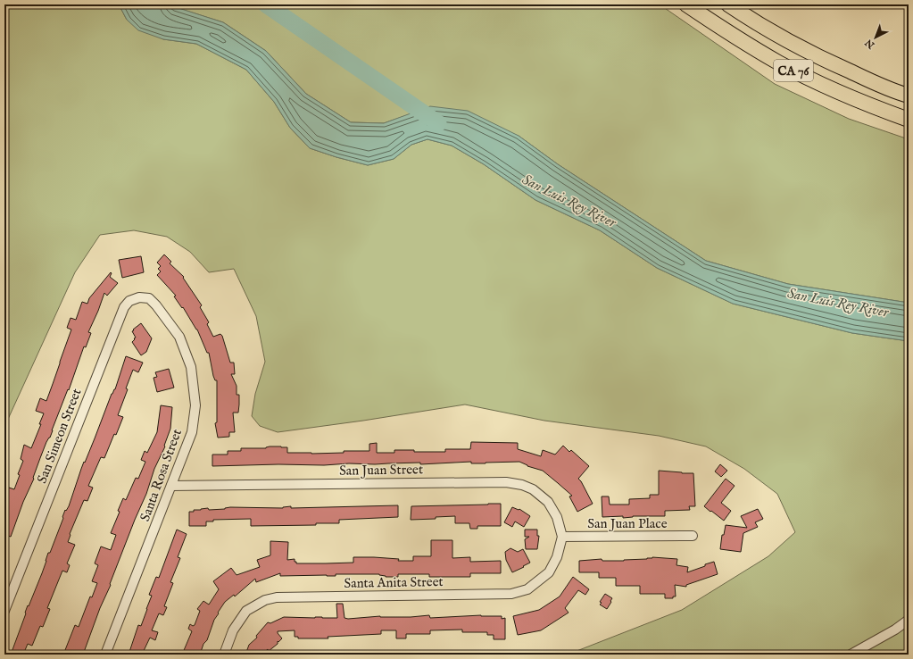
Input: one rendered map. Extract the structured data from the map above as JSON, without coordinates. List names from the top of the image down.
{
  "streets": {
    "highway": ["CA 76"],
    "street": [
      "San Simeon Street",
      "San Juan Street",
      "Santa Rosa Street",
      "San Juan Place",
      "Santa Anita Street"
    ]
  },
  "crossings": [
    ["San Simeon Street", "Santa Rosa Street"],
    ["San Juan Street", "Santa Rosa Street"],
    ["San Juan Street", "San Juan Place"],
    ["San Juan Street", "Santa Anita Street"],
    ["San Juan Place", "Santa Anita Street"]
  ],
  "water": ["San Luis Rey River"],
  "north": "bottom left"
}
